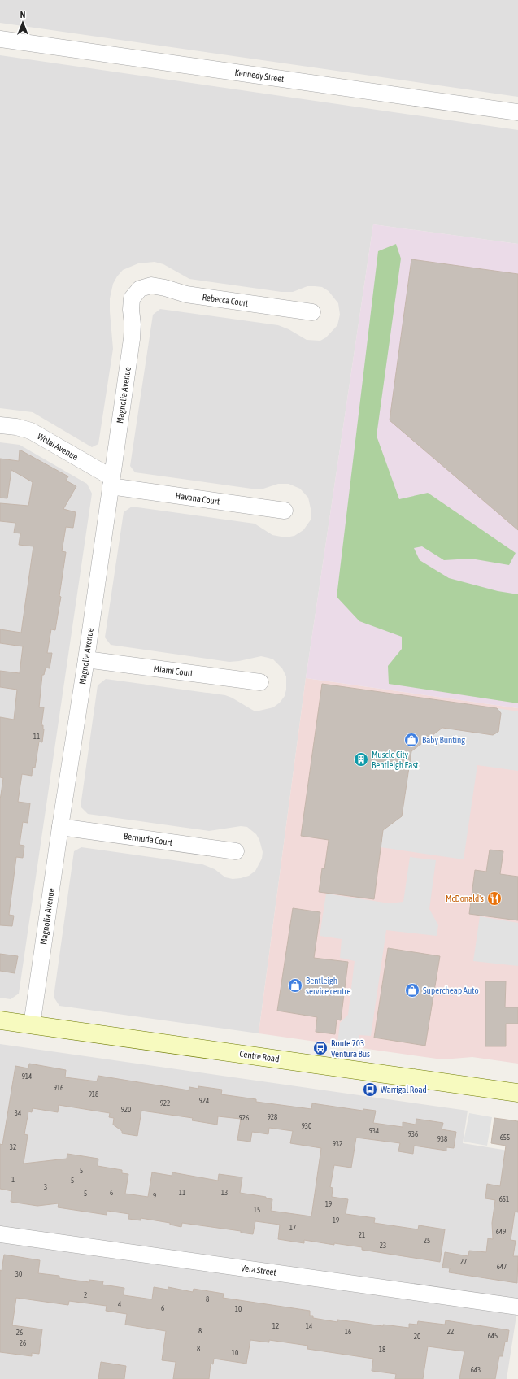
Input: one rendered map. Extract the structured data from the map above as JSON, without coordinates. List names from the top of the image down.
{
  "streets": {
    "main road": ["Centre Road"],
    "street": [
      "Kennedy Street",
      "Rebecca Court",
      "Magnolia Avenue",
      "Wolai Avenue",
      "Havana Court",
      "Miami Court",
      "Bermuda Court",
      "Vera Street"
    ]
  },
  "crossings": [
    ["Rebecca Court", "Magnolia Avenue"],
    ["Magnolia Avenue", "Wolai Avenue"],
    ["Magnolia Avenue", "Havana Court"],
    ["Magnolia Avenue", "Miami Court"],
    ["Magnolia Avenue", "Bermuda Court"],
    ["Magnolia Avenue", "Centre Road"],
    ["Wolai Avenue", "Havana Court"]
  ],
  "places": {
    "shop": ["Baby Bunting", "Bentleigh service centre", "Supercheap Auto"],
    "building": ["Muscle City Bentleigh East"],
    "restaurant": ["McDonald's"],
    "bus stop": ["Route 703 Ventura Bus", "Warrigal Road"]
  },
  "house_numbers": [
    "11",
    "914",
    "916",
    "918",
    "924",
    "922",
    "920",
    "34",
    "928",
    "926",
    "930",
    "934",
    "936",
    "655",
    "938",
    "932",
    "32",
    "5",
    "1",
    "5",
    "3",
    "6",
    "11",
    "13",
    "5",
    "9",
    "651",
    "19",
    "15",
    "19",
    "17",
    "649",
    "21",
    "25",
    "23",
    "27",
    "647",
    "30",
    "2",
    "8",
    "4",
    "6",
    "10",
    "12",
    "14",
    "8",
    "16",
    "22",
    "26",
    "645",
    "20",
    "26",
    "8",
    "18",
    "10",
    "643"
  ],
  "north": "top"
}
